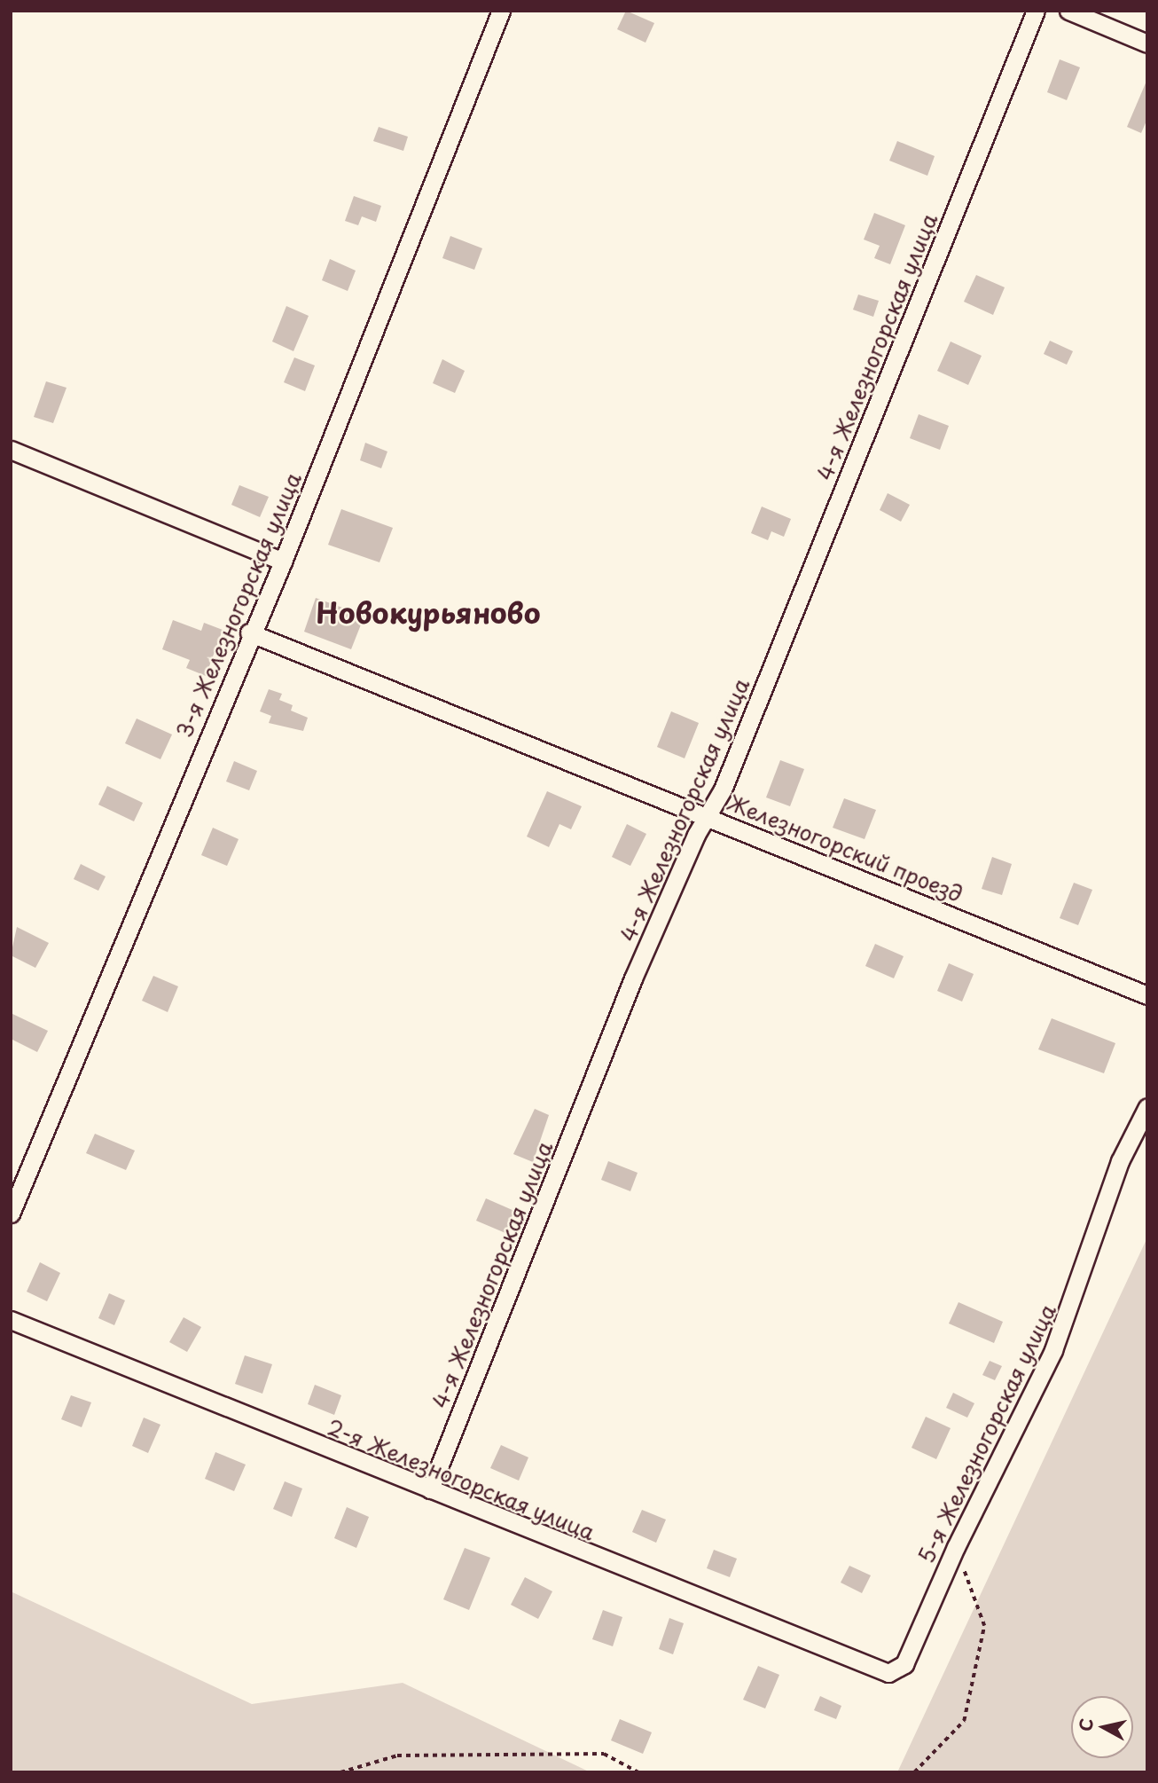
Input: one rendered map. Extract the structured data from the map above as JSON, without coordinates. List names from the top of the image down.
{
  "streets": {
    "street": [
      "4-я Железногорская улица",
      "3-я Железногорская улица",
      "Железногорский проезд",
      "5-я Железногорская улица",
      "2-я Железногорская улица"
    ]
  },
  "crossings": [
    ["4-я Железногорская улица", "Железногорский проезд"],
    ["4-я Железногорская улица", "2-я Железногорская улица"],
    ["3-я Железногорская улица", "Железногорский проезд"],
    ["5-я Железногорская улица", "2-я Железногорская улица"]
  ],
  "districts": ["Новокурьяново"],
  "north": "left"
}
